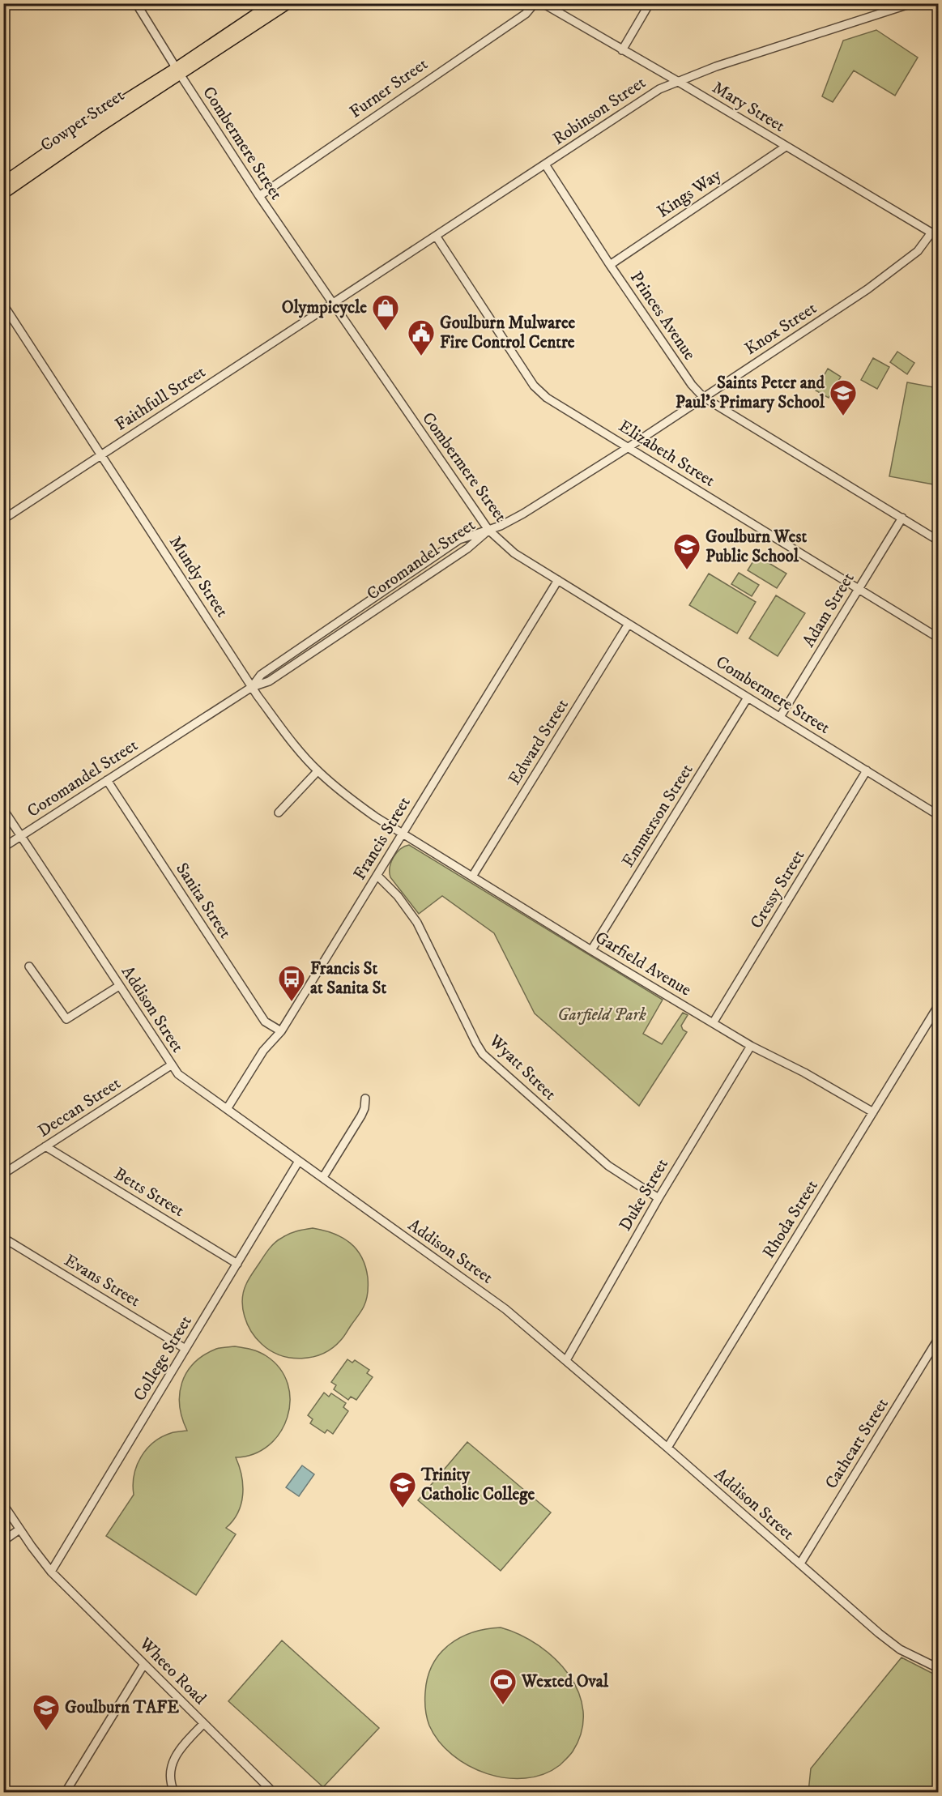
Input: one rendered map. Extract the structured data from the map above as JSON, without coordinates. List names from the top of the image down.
{
  "streets": {
    "main road": ["Cowper Street"],
    "street": [
      "Furner Street",
      "Mary Street",
      "Robinson Street",
      "Combermere Street",
      "Kings Way",
      "Princes Avenue",
      "Knox Street",
      "Faithfull Street",
      "Elizabeth Street",
      "Coromandel Street",
      "Mundy Street",
      "Adam Street",
      "Edward Street",
      "Emmerson Street",
      "Francis Street",
      "Cressy Street",
      "Sanita Street",
      "Garfield Avenue",
      "Addison Street",
      "Wyatt Street",
      "Deccan Street",
      "Betts Street",
      "Duke Street",
      "Rhoda Street",
      "Evans Street",
      "College Street",
      "Cathcart Street",
      "Wheeo Road"
    ]
  },
  "crossings": [
    ["Furner Street", "Combermere Street"],
    ["Mary Street", "Robinson Street"],
    ["Mary Street", "Kings Way"],
    ["Mary Street", "Knox Street"],
    ["Robinson Street", "Combermere Street"],
    ["Robinson Street", "Princes Avenue"],
    ["Robinson Street", "Faithfull Street"],
    ["Robinson Street", "Elizabeth Street"],
    ["Cowper Street", "Combermere Street"],
    ["Combermere Street", "Knox Street"],
    ["Combermere Street", "Faithfull Street"],
    ["Combermere Street", "Coromandel Street"],
    ["Combermere Street", "Adam Street"],
    ["Combermere Street", "Edward Street"],
    ["Combermere Street", "Emmerson Street"],
    ["Combermere Street", "Francis Street"],
    ["Combermere Street", "Cressy Street"],
    ["Kings Way", "Princes Avenue"],
    ["Princes Avenue", "Knox Street"],
    ["Princes Avenue", "Adam Street"],
    ["Knox Street", "Elizabeth Street"],
    ["Knox Street", "Coromandel Street"],
    ["Faithfull Street", "Mundy Street"],
    ["Elizabeth Street", "Adam Street"],
    ["Coromandel Street", "Mundy Street"],
    ["Coromandel Street", "Sanita Street"],
    ["Coromandel Street", "Addison Street"],
    ["Mundy Street", "Francis Street"],
    ["Mundy Street", "Garfield Avenue"],
    ["Edward Street", "Garfield Avenue"],
    ["Emmerson Street", "Garfield Avenue"],
    ["Francis Street", "Sanita Street"],
    ["Francis Street", "Garfield Avenue"],
    ["Francis Street", "Addison Street"],
    ["Francis Street", "Wyatt Street"],
    ["Cressy Street", "Garfield Avenue"],
    ["Garfield Avenue", "Duke Street"],
    ["Garfield Avenue", "Rhoda Street"],
    ["Addison Street", "Deccan Street"],
    ["Addison Street", "Duke Street"],
    ["Addison Street", "Rhoda Street"],
    ["Addison Street", "College Street"],
    ["Addison Street", "Cathcart Street"],
    ["Wyatt Street", "Duke Street"],
    ["Deccan Street", "Betts Street"],
    ["Betts Street", "College Street"],
    ["Evans Street", "College Street"],
    ["College Street", "Wheeo Road"]
  ],
  "parks": ["Garfield Park"],
  "places": {
    "shop": ["Olympicycle"],
    "public building": ["Goulburn Mulwaree Fire Control Centre"],
    "school or university": [
      "Saints Peter and Paul's Primary School",
      "Goulburn West Public School",
      "Trinity Catholic College",
      "Goulburn TAFE"
    ],
    "bus stop": ["Francis St at Sanita St"],
    "sports": ["Wexted Oval"]
  }
}
